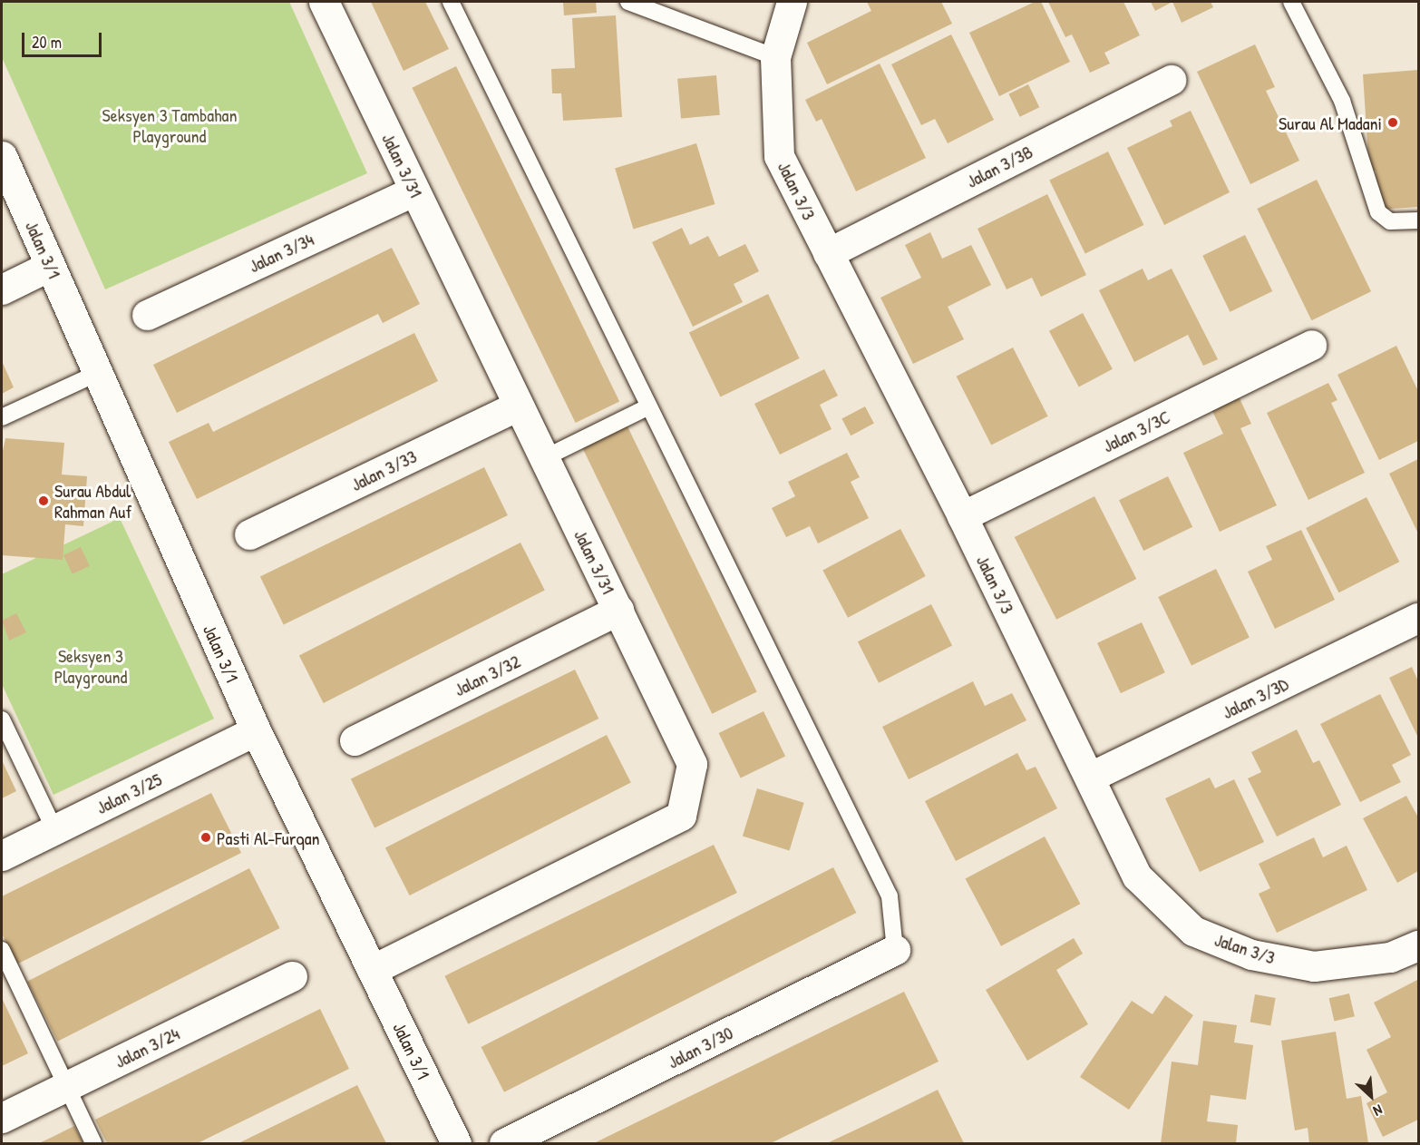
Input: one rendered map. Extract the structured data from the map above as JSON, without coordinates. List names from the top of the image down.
{
  "streets": {
    "street": [
      "Jalan 3/31",
      "Jalan 3/3B",
      "Jalan 3/3",
      "Jalan 3/1",
      "Jalan 3/34",
      "Jalan 3/3C",
      "Jalan 3/33",
      "Jalan 3/32",
      "Jalan 3/3D",
      "Jalan 3/25",
      "Jalan 3/24",
      "Jalan 3/30"
    ]
  },
  "crossings": [
    ["Jalan 3/31", "Jalan 3/1"],
    ["Jalan 3/31", "Jalan 3/34"],
    ["Jalan 3/31", "Jalan 3/33"],
    ["Jalan 3/31", "Jalan 3/32"],
    ["Jalan 3/3B", "Jalan 3/3"],
    ["Jalan 3/3", "Jalan 3/3C"],
    ["Jalan 3/3", "Jalan 3/3D"],
    ["Jalan 3/1", "Jalan 3/25"]
  ],
  "parks": ["Seksyen 3 Tambahan Playground", "Seksyen 3 Playground"],
  "places": ["Surau Al Madani", "Surau Abdul Rahman Auf", "Pasti Al-Furqan"],
  "scale_bar": "20 m",
  "north": "bottom right"
}
